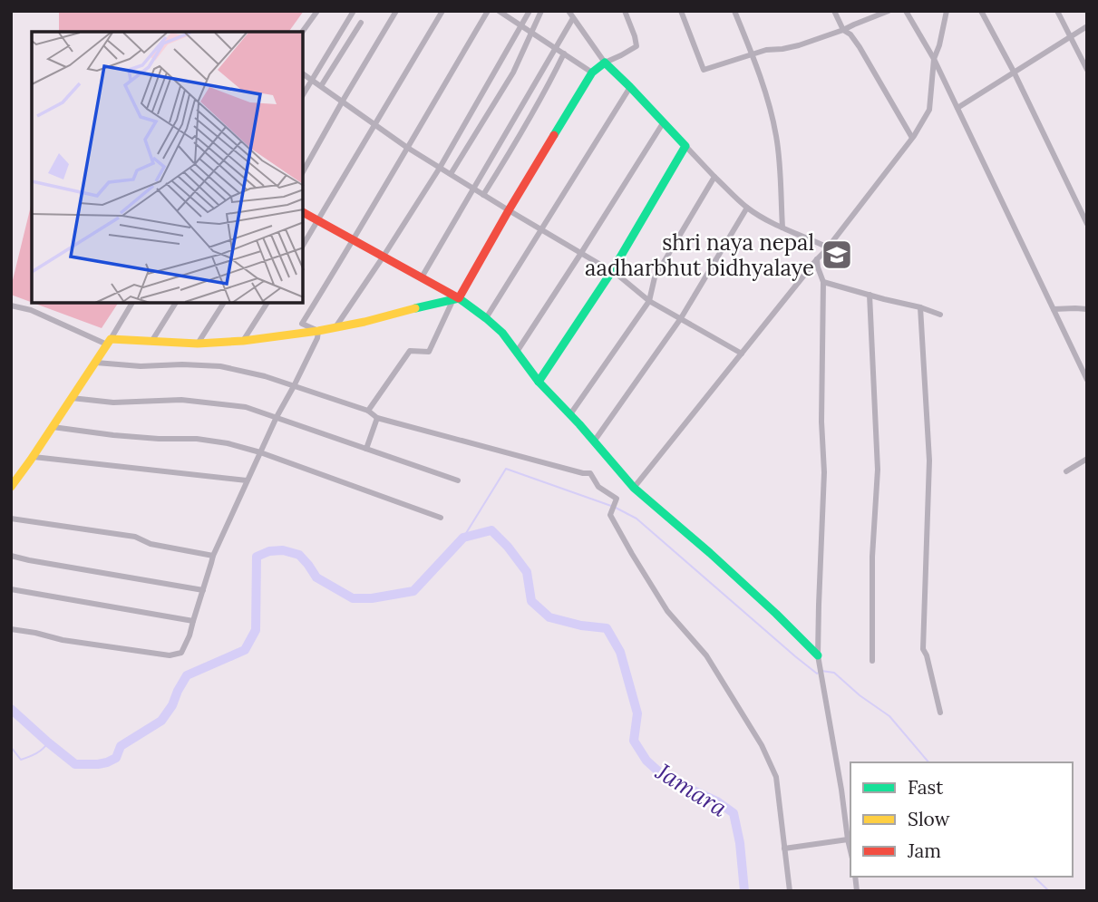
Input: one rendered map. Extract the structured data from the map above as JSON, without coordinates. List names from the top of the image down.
{
  "water": ["Jamara"],
  "places": {
    "school or university": ["shri naya nepal aadharbhut bidhyalaye"]
  },
  "legend": ["Fast", "Slow", "Jam"]
}
